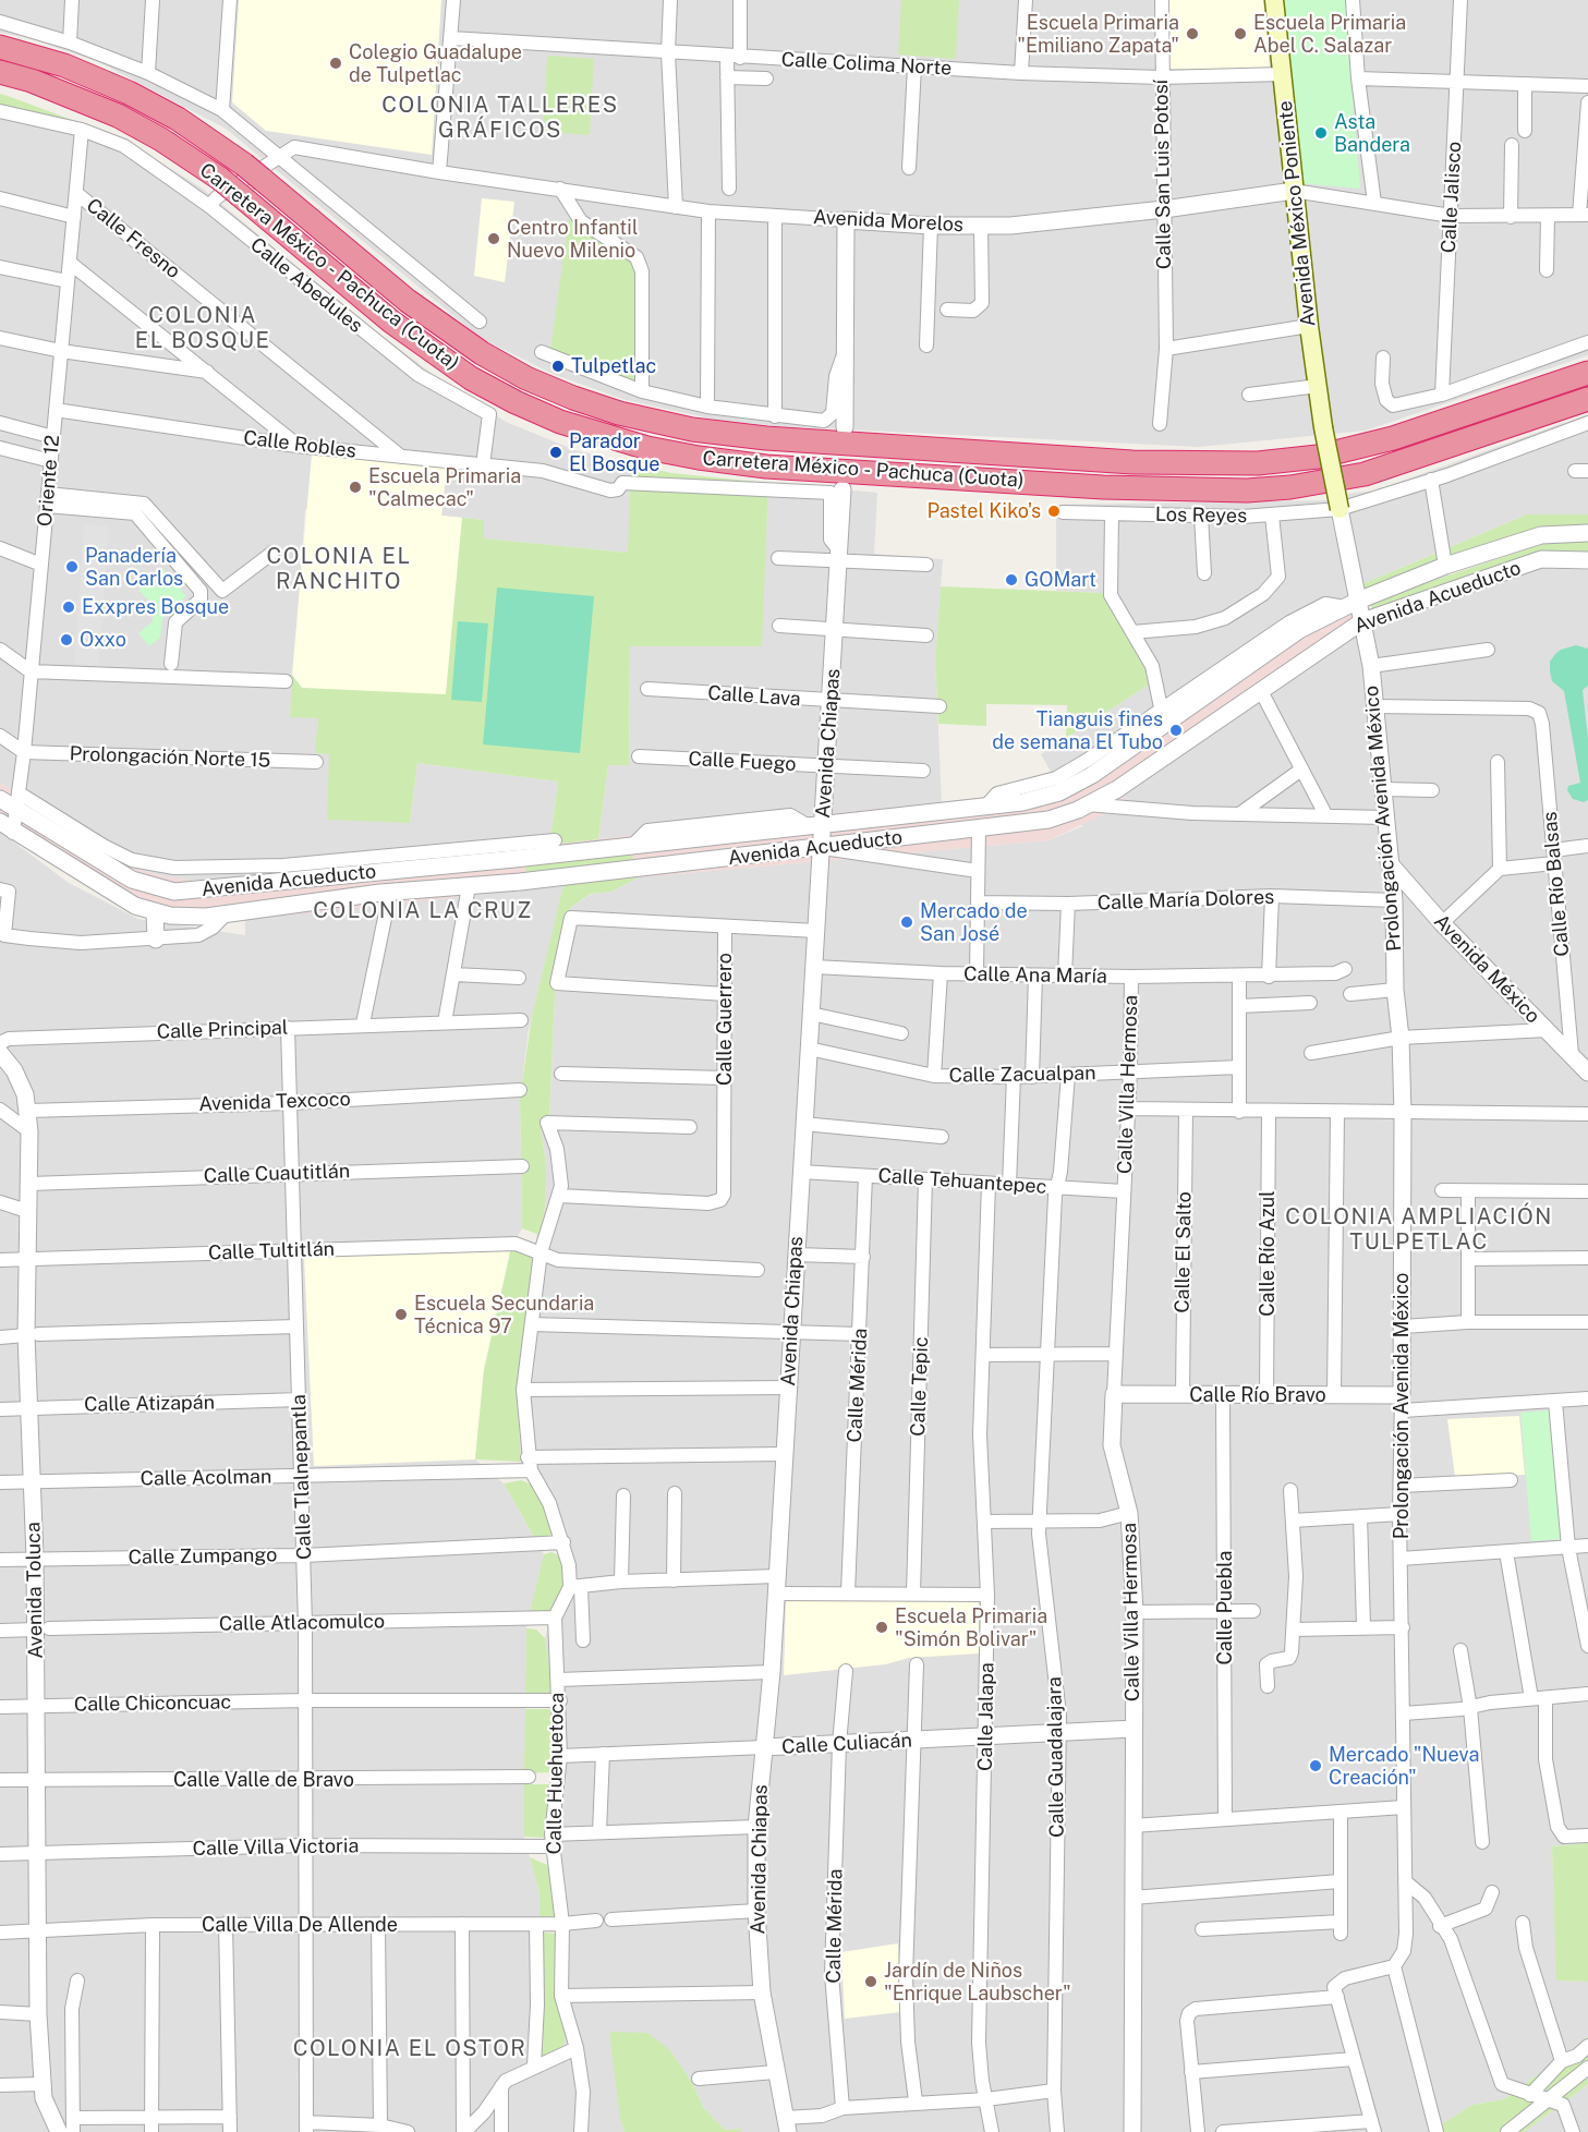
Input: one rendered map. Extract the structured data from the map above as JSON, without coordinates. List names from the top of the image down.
{
  "streets": {
    "highway": ["Carretera México - Pachuca (Cuota)"],
    "main road": ["Avenida México Poniente"],
    "street": [
      "Calle Colima Norte",
      "Calle San Luis Potosí",
      "Calle Jalisco",
      "Avenida Morelos",
      "Calle Fresno",
      "Calle Abedules",
      "Calle Robles",
      "Oriente 12",
      "Los Reyes",
      "Avenida Acueducto",
      "Calle Lava",
      "Avenida Chiapas",
      "Prolongación Norte 15",
      "Calle Fuego",
      "Prolongación Avenida México",
      "Calle Río Balsas",
      "Calle María Dolores",
      "Avenida México",
      "Calle Ana María",
      "Calle Guerrero",
      "Calle Principal",
      "Calle Zacualpan",
      "Calle Villa Hermosa",
      "Avenida Texcoco",
      "Calle Cuautitlán",
      "Calle Tehuantepec",
      "Calle Tultitlán",
      "Calle El Salto",
      "Calle Río Azul",
      "Calle Mérida",
      "Calle Tepic",
      "Calle Río Bravo",
      "Calle Atizapán",
      "Calle Tlalnepantla",
      "Calle Acolman",
      "Calle Zumpango",
      "Avenida Toluca",
      "Calle Puebla",
      "Calle Atlacomulco",
      "Calle Chiconcuac",
      "Calle Jalapa",
      "Calle Culiacán",
      "Calle Guadalajara",
      "Calle Huehuetoca",
      "Calle Valle de Bravo",
      "Calle Villa Victoria",
      "Calle Villa De Allende"
    ]
  },
  "crossings": [
    ["Calle Colima Norte", "Calle San Luis Potosí"],
    ["Calle Colima Norte", "Avenida México Poniente"],
    ["Calle San Luis Potosí", "Avenida Morelos"],
    ["Calle Jalisco", "Avenida Morelos"],
    ["Avenida México Poniente", "Avenida Morelos"],
    ["Avenida México Poniente", "Los Reyes"],
    ["Avenida México Poniente", "Prolongación Avenida México"],
    ["Avenida Morelos", "Calle Abedules"],
    ["Calle Fresno", "Calle Robles"],
    ["Calle Fresno", "Oriente 12"],
    ["Calle Abedules", "Calle Robles"],
    ["Calle Abedules", "Oriente 12"],
    ["Calle Robles", "Oriente 12"],
    ["Calle Robles", "Avenida Chiapas"],
    ["Oriente 12", "Avenida Acueducto"],
    ["Oriente 12", "Prolongación Norte 15"],
    ["Los Reyes", "Prolongación Avenida México"],
    ["Avenida Acueducto", "Avenida Chiapas"],
    ["Avenida Acueducto", "Prolongación Avenida México"],
    ["Calle Lava", "Avenida Chiapas"],
    ["Avenida Chiapas", "Calle Fuego"],
    ["Avenida Chiapas", "Calle Ana María"],
    ["Avenida Chiapas", "Calle Guerrero"],
    ["Avenida Chiapas", "Calle Zacualpan"],
    ["Avenida Chiapas", "Calle Tehuantepec"],
    ["Avenida Chiapas", "Calle Acolman"],
    ["Avenida Chiapas", "Calle Culiacán"],
    ["Avenida Chiapas", "Calle Villa Victoria"],
    ["Prolongación Avenida México", "Calle Río Balsas"],
    ["Prolongación Avenida México", "Calle María Dolores"],
    ["Prolongación Avenida México", "Avenida México"],
    ["Prolongación Avenida México", "Calle Río Bravo"],
    ["Calle Río Balsas", "Avenida México"],
    ["Calle Ana María", "Calle Villa Hermosa"],
    ["Calle Principal", "Calle Tlalnepantla"],
    ["Calle Zacualpan", "Calle Villa Hermosa"],
    ["Calle Zacualpan", "Calle Guadalajara"],
    ["Calle Villa Hermosa", "Calle Tehuantepec"],
    ["Calle Villa Hermosa", "Calle Río Bravo"],
    ["Calle Villa Hermosa", "Calle Culiacán"],
    ["Avenida Texcoco", "Calle Tlalnepantla"],
    ["Avenida Texcoco", "Avenida Toluca"],
    ["Calle Cuautitlán", "Calle Tlalnepantla"],
    ["Calle Cuautitlán", "Avenida Toluca"],
    ["Calle Tehuantepec", "Calle Mérida"],
    ["Calle Tehuantepec", "Calle Tepic"],
    ["Calle Tehuantepec", "Calle Jalapa"],
    ["Calle Tehuantepec", "Calle Guadalajara"],
    ["Calle Tultitlán", "Calle Tlalnepantla"],
    ["Calle Tultitlán", "Avenida Toluca"],
    ["Calle El Salto", "Calle Río Bravo"],
    ["Calle Río Azul", "Calle Río Bravo"],
    ["Calle Mérida", "Calle Culiacán"],
    ["Calle Río Bravo", "Calle Puebla"],
    ["Calle Atizapán", "Calle Tlalnepantla"],
    ["Calle Atizapán", "Avenida Toluca"],
    ["Calle Tlalnepantla", "Calle Acolman"],
    ["Calle Tlalnepantla", "Calle Zumpango"],
    ["Calle Tlalnepantla", "Calle Atlacomulco"],
    ["Calle Tlalnepantla", "Calle Chiconcuac"],
    ["Calle Tlalnepantla", "Calle Valle de Bravo"],
    ["Calle Tlalnepantla", "Calle Villa Victoria"],
    ["Calle Tlalnepantla", "Calle Villa De Allende"],
    ["Calle Acolman", "Avenida Toluca"],
    ["Calle Zumpango", "Avenida Toluca"],
    ["Avenida Toluca", "Calle Atlacomulco"],
    ["Avenida Toluca", "Calle Chiconcuac"],
    ["Avenida Toluca", "Calle Valle de Bravo"],
    ["Avenida Toluca", "Calle Villa Victoria"],
    ["Avenida Toluca", "Calle Villa De Allende"],
    ["Calle Atlacomulco", "Calle Huehuetoca"],
    ["Calle Chiconcuac", "Calle Huehuetoca"],
    ["Calle Jalapa", "Calle Culiacán"],
    ["Calle Culiacán", "Calle Guadalajara"],
    ["Calle Culiacán", "Calle Huehuetoca"],
    ["Calle Huehuetoca", "Calle Villa Victoria"],
    ["Calle Huehuetoca", "Calle Villa De Allende"]
  ],
  "districts": [
    "COLONIA TALLERES GRÁFICOS",
    "COLONIA EL BOSQUE",
    "COLONIA EL RANCHITO",
    "COLONIA LA CRUZ",
    "COLONIA AMPLIACIÓN TULPETLAC",
    "COLONIA EL OSTOR"
  ],
  "places": [
    "Escuela Primaria \"Emiliano Zapata\"",
    "Escuela Primaria Abel C. Salazar",
    "Colegio Guadalupe de Tulpetlac",
    "Asta Bandera",
    "Centro Infantil Nuevo Milenio",
    "Tulpetlac",
    "Parador El Bosque",
    "Escuela Primaria \"Calmecac\"",
    "Pastel Kiko's",
    "Panadería San Carlos",
    "GOMart",
    "Exxpres Bosque",
    "Oxxo",
    "Tianguis fines de semana El Tubo",
    "Mercado de San José",
    "Escuela Secundaria Técnica 97",
    "Escuela Primaria \"Simón Bolivar\"",
    "Mercado \"Nueva Creación\"",
    "Jardín de Niños \"Enrique Laubscher\""
  ]
}
